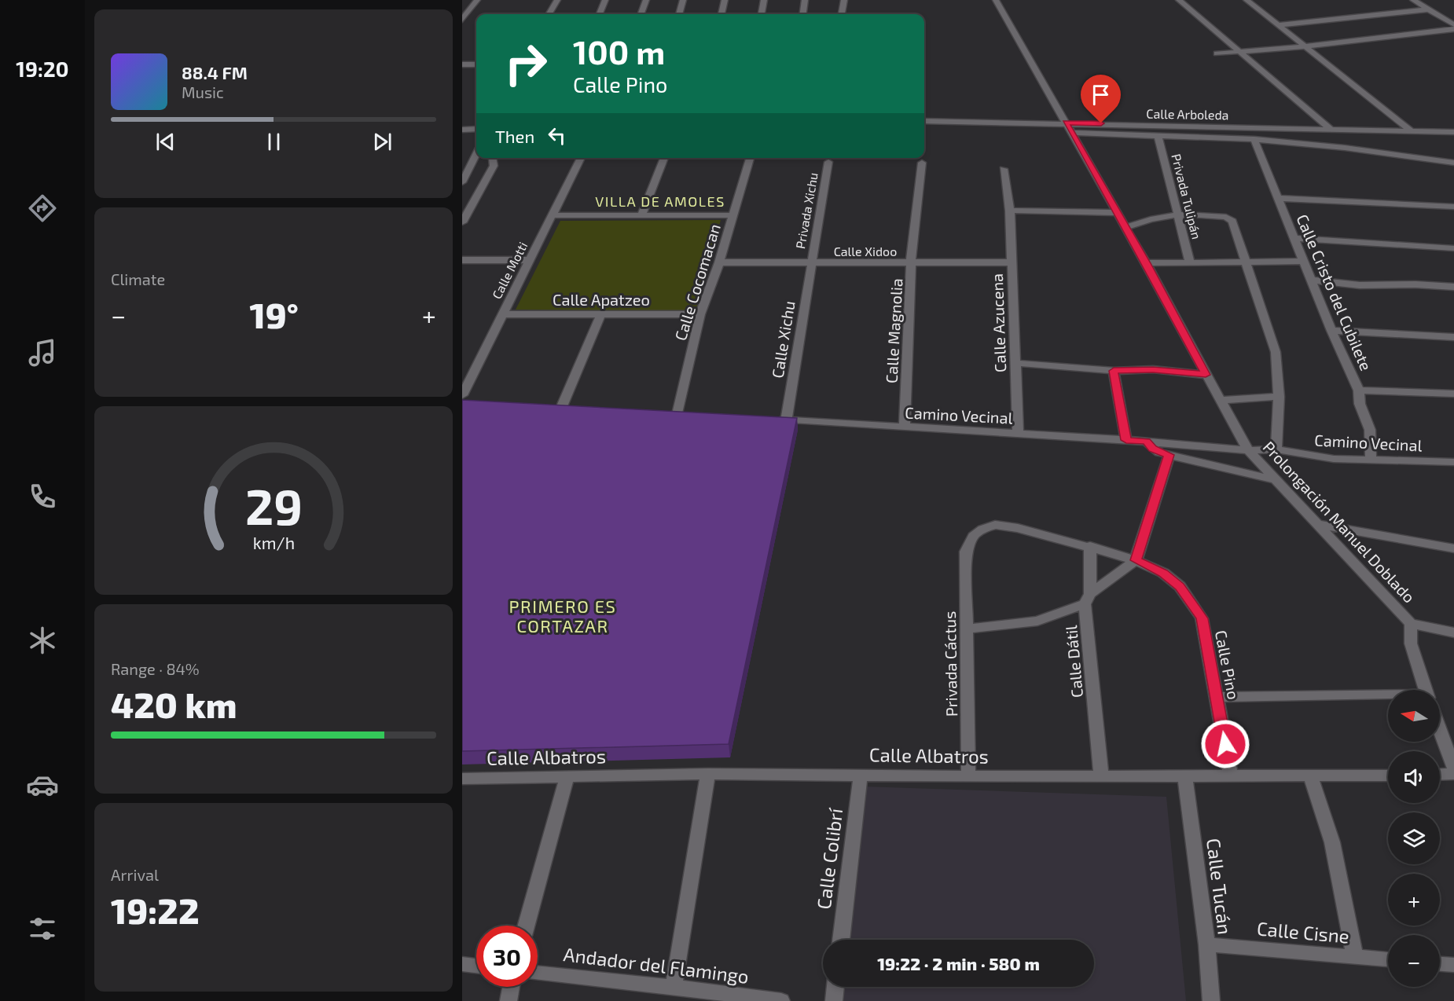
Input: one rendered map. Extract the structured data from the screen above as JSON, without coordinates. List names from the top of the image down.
{
  "streets": {
    "street": [
      "Calle Arboleda",
      "Privada Tulipán",
      "Privada Xichu",
      "Calle Xidoo",
      "Calle Motti",
      "Calle Cocomacan",
      "Calle Cristo del Cubilete",
      "Calle Apatzeo",
      "Calle Azucena",
      "Calle Magnolia",
      "Calle Xichu",
      "Camino Vecinal",
      "Prolongación Manuel Doblado",
      "Calle Dátil",
      "Privada Cáctus",
      "Calle Pino",
      "Calle Albatros",
      "Calle Colibrí",
      "Calle Tucán",
      "Calle Cisne",
      "Andador del Flamingo"
    ]
  },
  "crossings": [
    ["Calle Arboleda", "Prolongación Manuel Doblado"],
    ["Privada Xichu", "Calle Xidoo"],
    ["Privada Xichu", "Calle Xichu"],
    ["Calle Xidoo", "Calle Cocomacan"],
    ["Calle Xidoo", "Calle Azucena"],
    ["Calle Xidoo", "Calle Magnolia"],
    ["Calle Xidoo", "Calle Xichu"],
    ["Calle Motti", "Calle Apatzeo"],
    ["Calle Cocomacan", "Calle Apatzeo"],
    ["Calle Cristo del Cubilete", "Camino Vecinal"],
    ["Calle Azucena", "Camino Vecinal"],
    ["Calle Magnolia", "Camino Vecinal"],
    ["Calle Xichu", "Camino Vecinal"],
    ["Camino Vecinal", "Prolongación Manuel Doblado"],
    ["Calle Dátil", "Calle Pino"],
    ["Calle Dátil", "Calle Albatros"],
    ["Privada Cáctus", "Calle Pino"],
    ["Privada Cáctus", "Calle Albatros"],
    ["Calle Pino", "Calle Albatros"],
    ["Calle Albatros", "Calle Colibrí"],
    ["Calle Albatros", "Calle Tucán"],
    ["Calle Tucán", "Calle Cisne"]
  ],
  "districts": ["VILLA DE AMOLES", "PRIMERO ES CORTAZAR"],
  "north": "left",
  "page": {
    "tabs": "19:20",
    "turn": ["100 m", "Calle Pino"],
    "song": ["88.4 FM", "Music"],
    "then": "Then",
    "tile": [
      "Climate",
      ["Range · 84%", "420 km"],
      ["Arrival", "19:22"]
    ],
    "heat": ["−", "19°", "+"],
    "map_buttons": ["+", "−"],
    "limit": "30",
    "trip": "19:22 · 2 min · 580 m",
    "gauge": ["29", "km/h"]
  }
}
